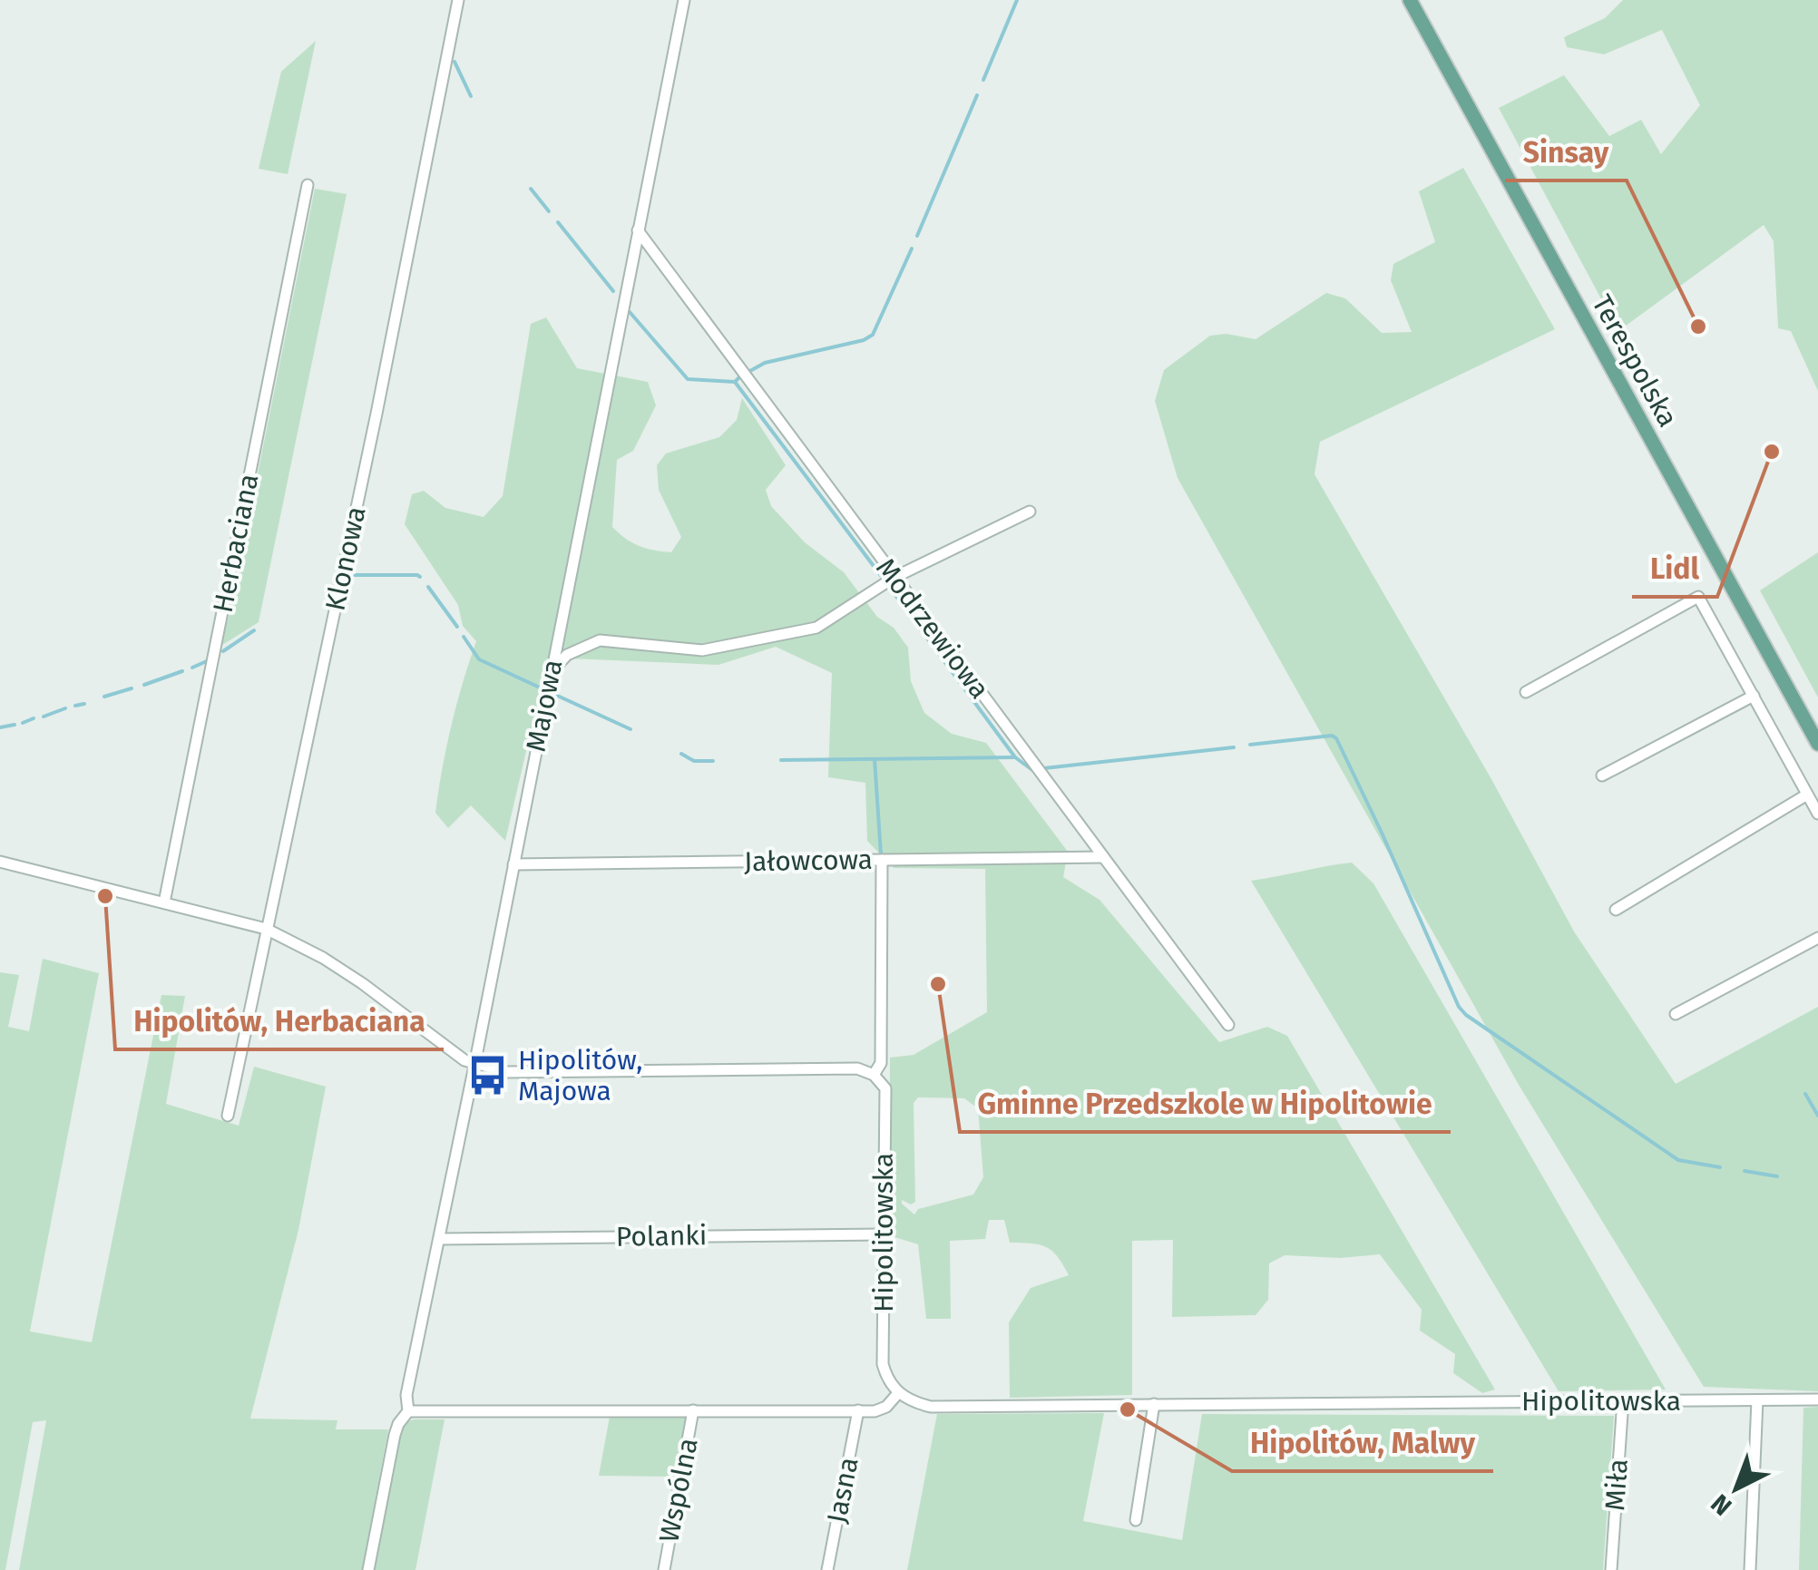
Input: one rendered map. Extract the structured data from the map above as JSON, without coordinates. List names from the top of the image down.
{
  "streets": {
    "main road": ["Terespolska"],
    "street": [
      "Herbaciana",
      "Klonowa",
      "Modrzewiowa",
      "Majowa",
      "Jałowcowa",
      "Hipolitowska",
      "Polanki",
      "Miła",
      "Wspólna",
      "Jasna"
    ]
  },
  "crossings": [
    ["Modrzewiowa", "Majowa"],
    ["Modrzewiowa", "Jałowcowa"],
    ["Majowa", "Jałowcowa"],
    ["Majowa", "Polanki"],
    ["Hipolitowska", "Polanki"],
    ["Hipolitowska", "Miła"]
  ],
  "places": {
    "other": [
      "Sinsay",
      "Lidl",
      "Hipolitów, Herbaciana",
      "Gminne Przedszkole w Hipolitowie",
      "Hipolitów, Malwy"
    ],
    "bus stop": ["Hipolitów, Majowa"]
  },
  "north": "bottom left"
}
